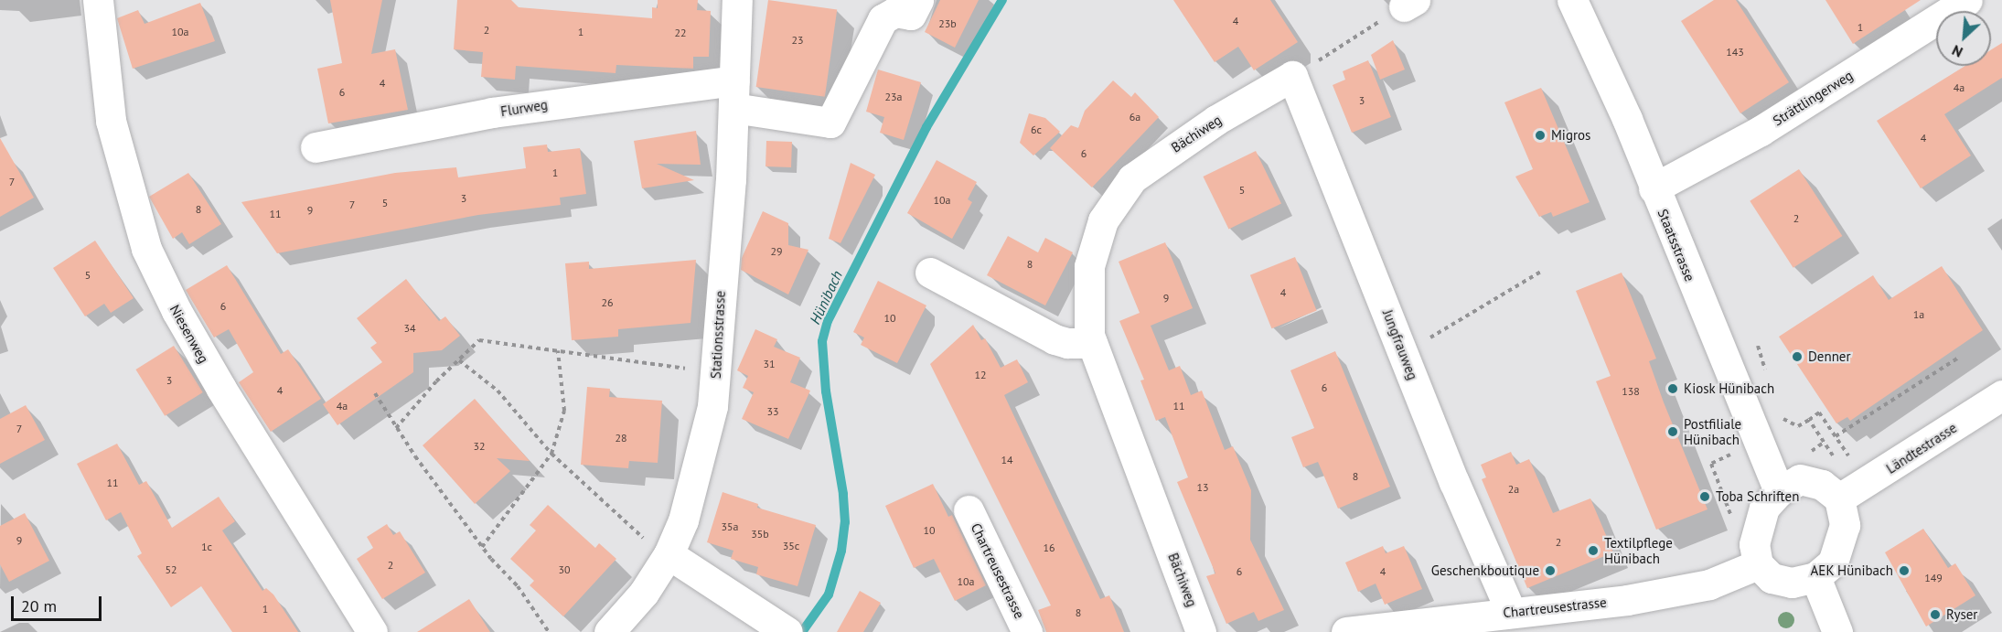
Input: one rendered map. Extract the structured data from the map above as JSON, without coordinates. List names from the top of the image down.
{
  "streets": {
    "street": [
      "Strättlingerweg",
      "Flurweg",
      "Bächiweg",
      "Staatsstrasse",
      "Niesenweg",
      "Stationsstrasse",
      "Jungfrauweg",
      "Ländtestrasse",
      "Chartreusestrasse"
    ]
  },
  "crossings": [
    ["Strättlingerweg", "Staatsstrasse"],
    ["Flurweg", "Stationsstrasse"],
    ["Bächiweg", "Jungfrauweg"],
    ["Staatsstrasse", "Ländtestrasse"],
    ["Staatsstrasse", "Chartreusestrasse"],
    ["Jungfrauweg", "Chartreusestrasse"],
    ["Ländtestrasse", "Chartreusestrasse"]
  ],
  "water": ["Hünibach"],
  "places": [
    "Migros",
    "Denner",
    "Kiosk Hünibach",
    "Postfiliale Hünibach",
    "Toba Schriften",
    "Textilpflege Hünibach",
    "Geschenkboutique",
    "AEK Hünibach",
    "Ryser"
  ],
  "house_numbers": [
    "4",
    "23b",
    "1",
    "2",
    "10a",
    "1",
    "22",
    "23",
    "143",
    "4",
    "4a",
    "6",
    "23a",
    "3",
    "6a",
    "6c",
    "4",
    "6",
    "1",
    "7",
    "5",
    "3",
    "10a",
    "5",
    "7",
    "8",
    "9",
    "11",
    "2",
    "29",
    "8",
    "5",
    "4",
    "9",
    "26",
    "6",
    "1a",
    "10",
    "34",
    "31",
    "12",
    "3",
    "6",
    "4",
    "138",
    "4a",
    "11",
    "33",
    "7",
    "28",
    "32",
    "14",
    "8",
    "11",
    "13",
    "2a",
    "35a",
    "10",
    "35b",
    "9",
    "2",
    "35c",
    "1c",
    "16",
    "2",
    "52",
    "30",
    "6",
    "4",
    "149",
    "10a",
    "1",
    "8"
  ],
  "scale_bar": "20 m",
  "north": "bottom left"
}
